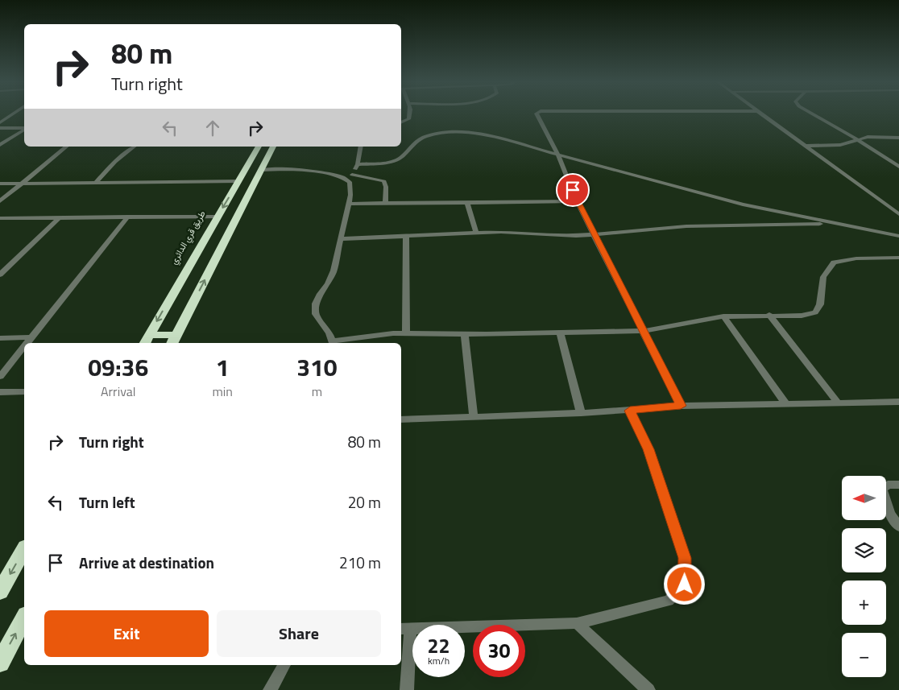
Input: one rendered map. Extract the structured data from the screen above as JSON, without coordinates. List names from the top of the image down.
{
  "streets": {
    "highway": ["طريق قري الدائري"]
  },
  "north": "left",
  "page": {
    "turn": ["80 m", "Turn right"],
    "eta": [
      "09:36",
      "Arrival",
      "1",
      "min",
      "310",
      "m"
    ],
    "list": [
      {
        "name": "Turn right",
        "value": "80 m"
      },
      {
        "name": "Turn left",
        "value": "20 m"
      },
      {
        "name": "Arrive at destination",
        "value": "210 m"
      }
    ],
    "map_buttons": ["+", "−"],
    "buttons": ["Exit", "Share"],
    "speed": "22 km/h",
    "limit": "30"
  }
}
